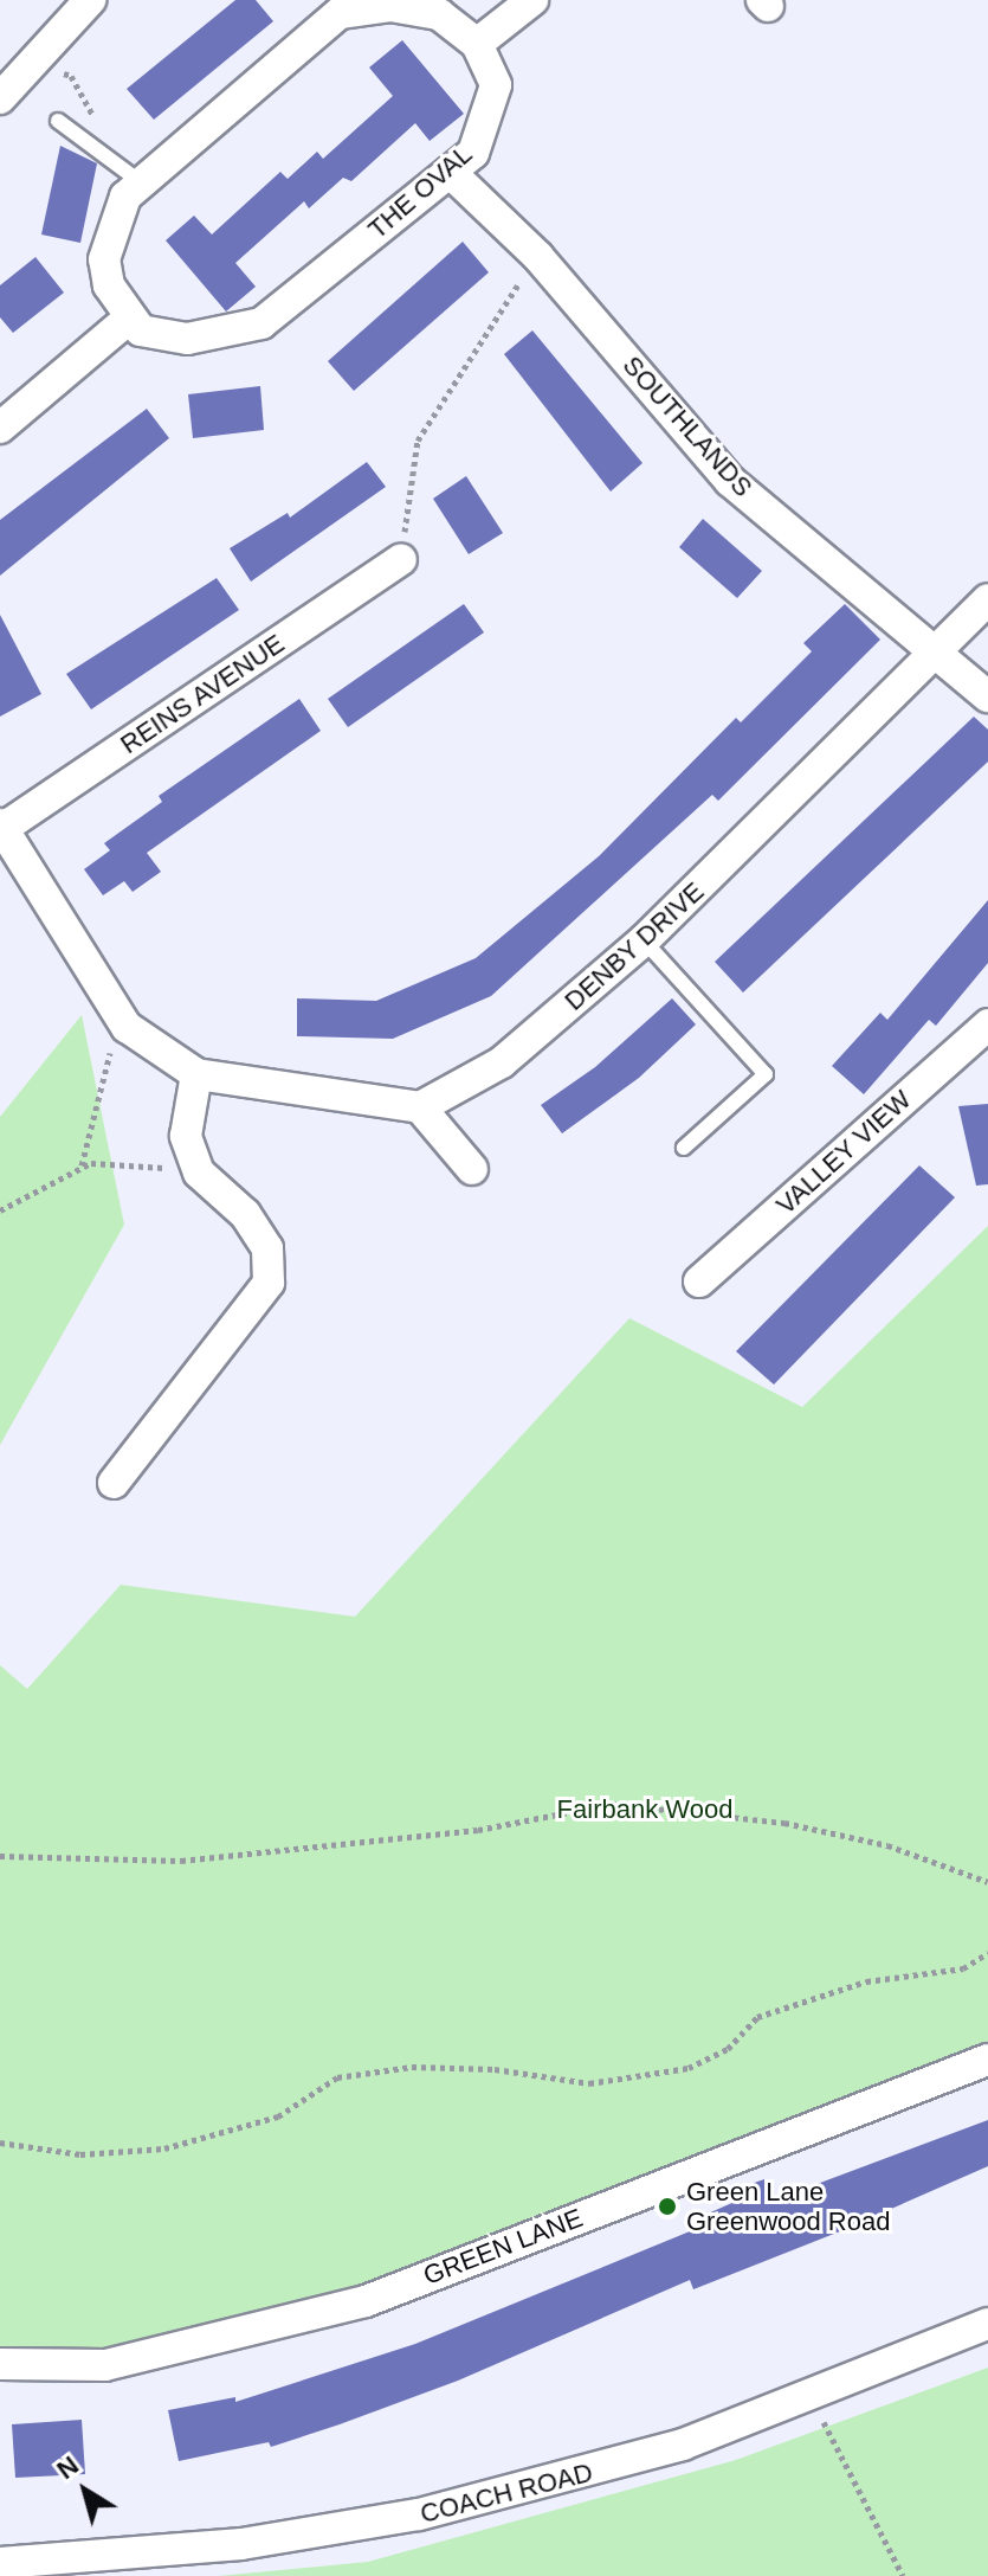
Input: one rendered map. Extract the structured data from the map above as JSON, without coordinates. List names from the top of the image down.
{
  "streets": {
    "street": [
      "THE OVAL",
      "SOUTHLANDS",
      "REINS AVENUE",
      "DENBY DRIVE",
      "VALLEY VIEW",
      "GREEN LANE",
      "COACH ROAD"
    ]
  },
  "crossings": [
    ["THE OVAL", "SOUTHLANDS"],
    ["SOUTHLANDS", "DENBY DRIVE"]
  ],
  "parks": ["Fairbank Wood"],
  "places": ["Green Lane Greenwood Road"],
  "north": "top left"
}
